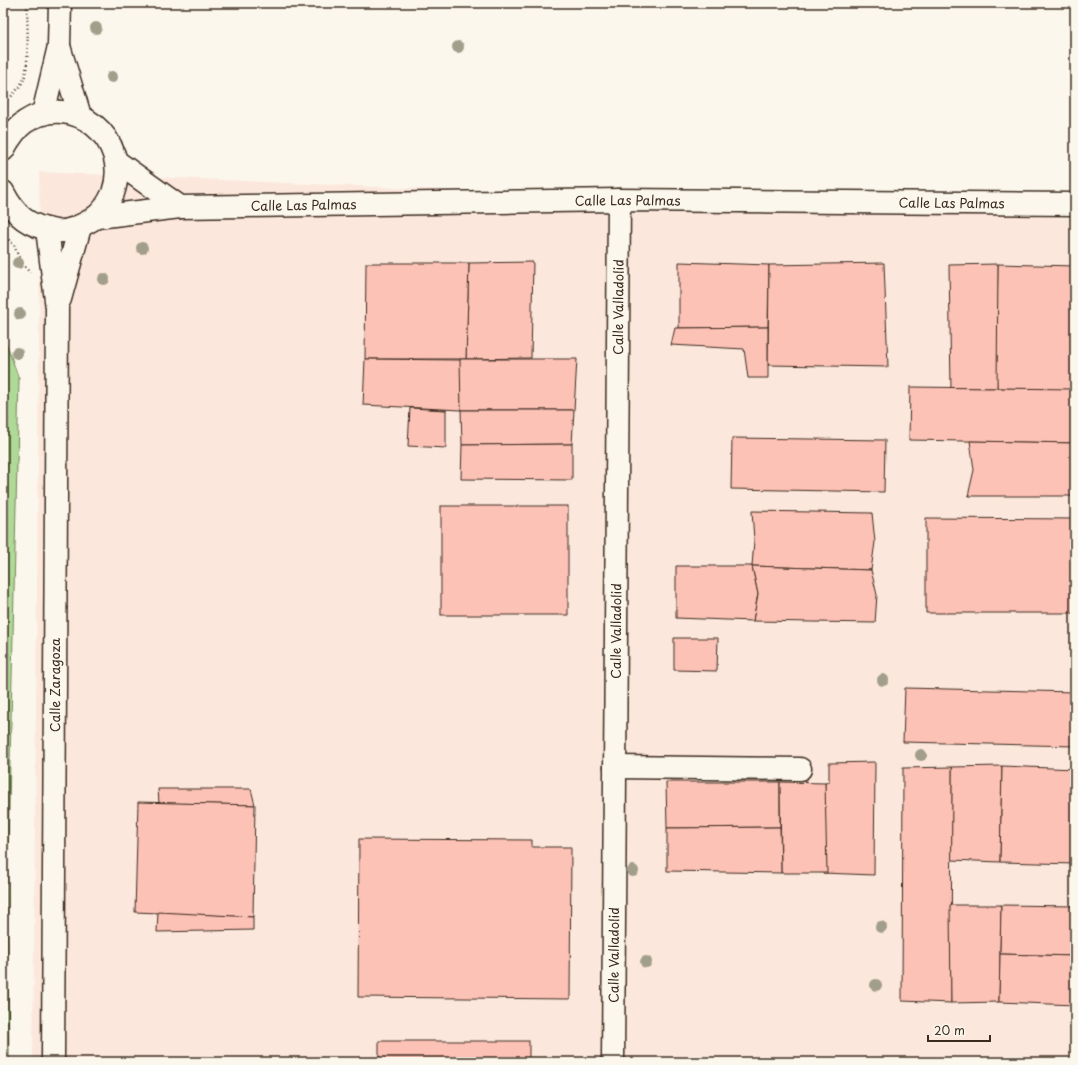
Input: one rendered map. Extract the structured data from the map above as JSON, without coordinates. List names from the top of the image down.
{
  "streets": {
    "street": ["Calle Las Palmas", "Calle Valladolid", "Calle Zaragoza"]
  },
  "crossings": [
    ["Calle Las Palmas", "Calle Valladolid"],
    ["Calle Las Palmas", "Calle Zaragoza"]
  ],
  "scale_bar": "20 m"
}
